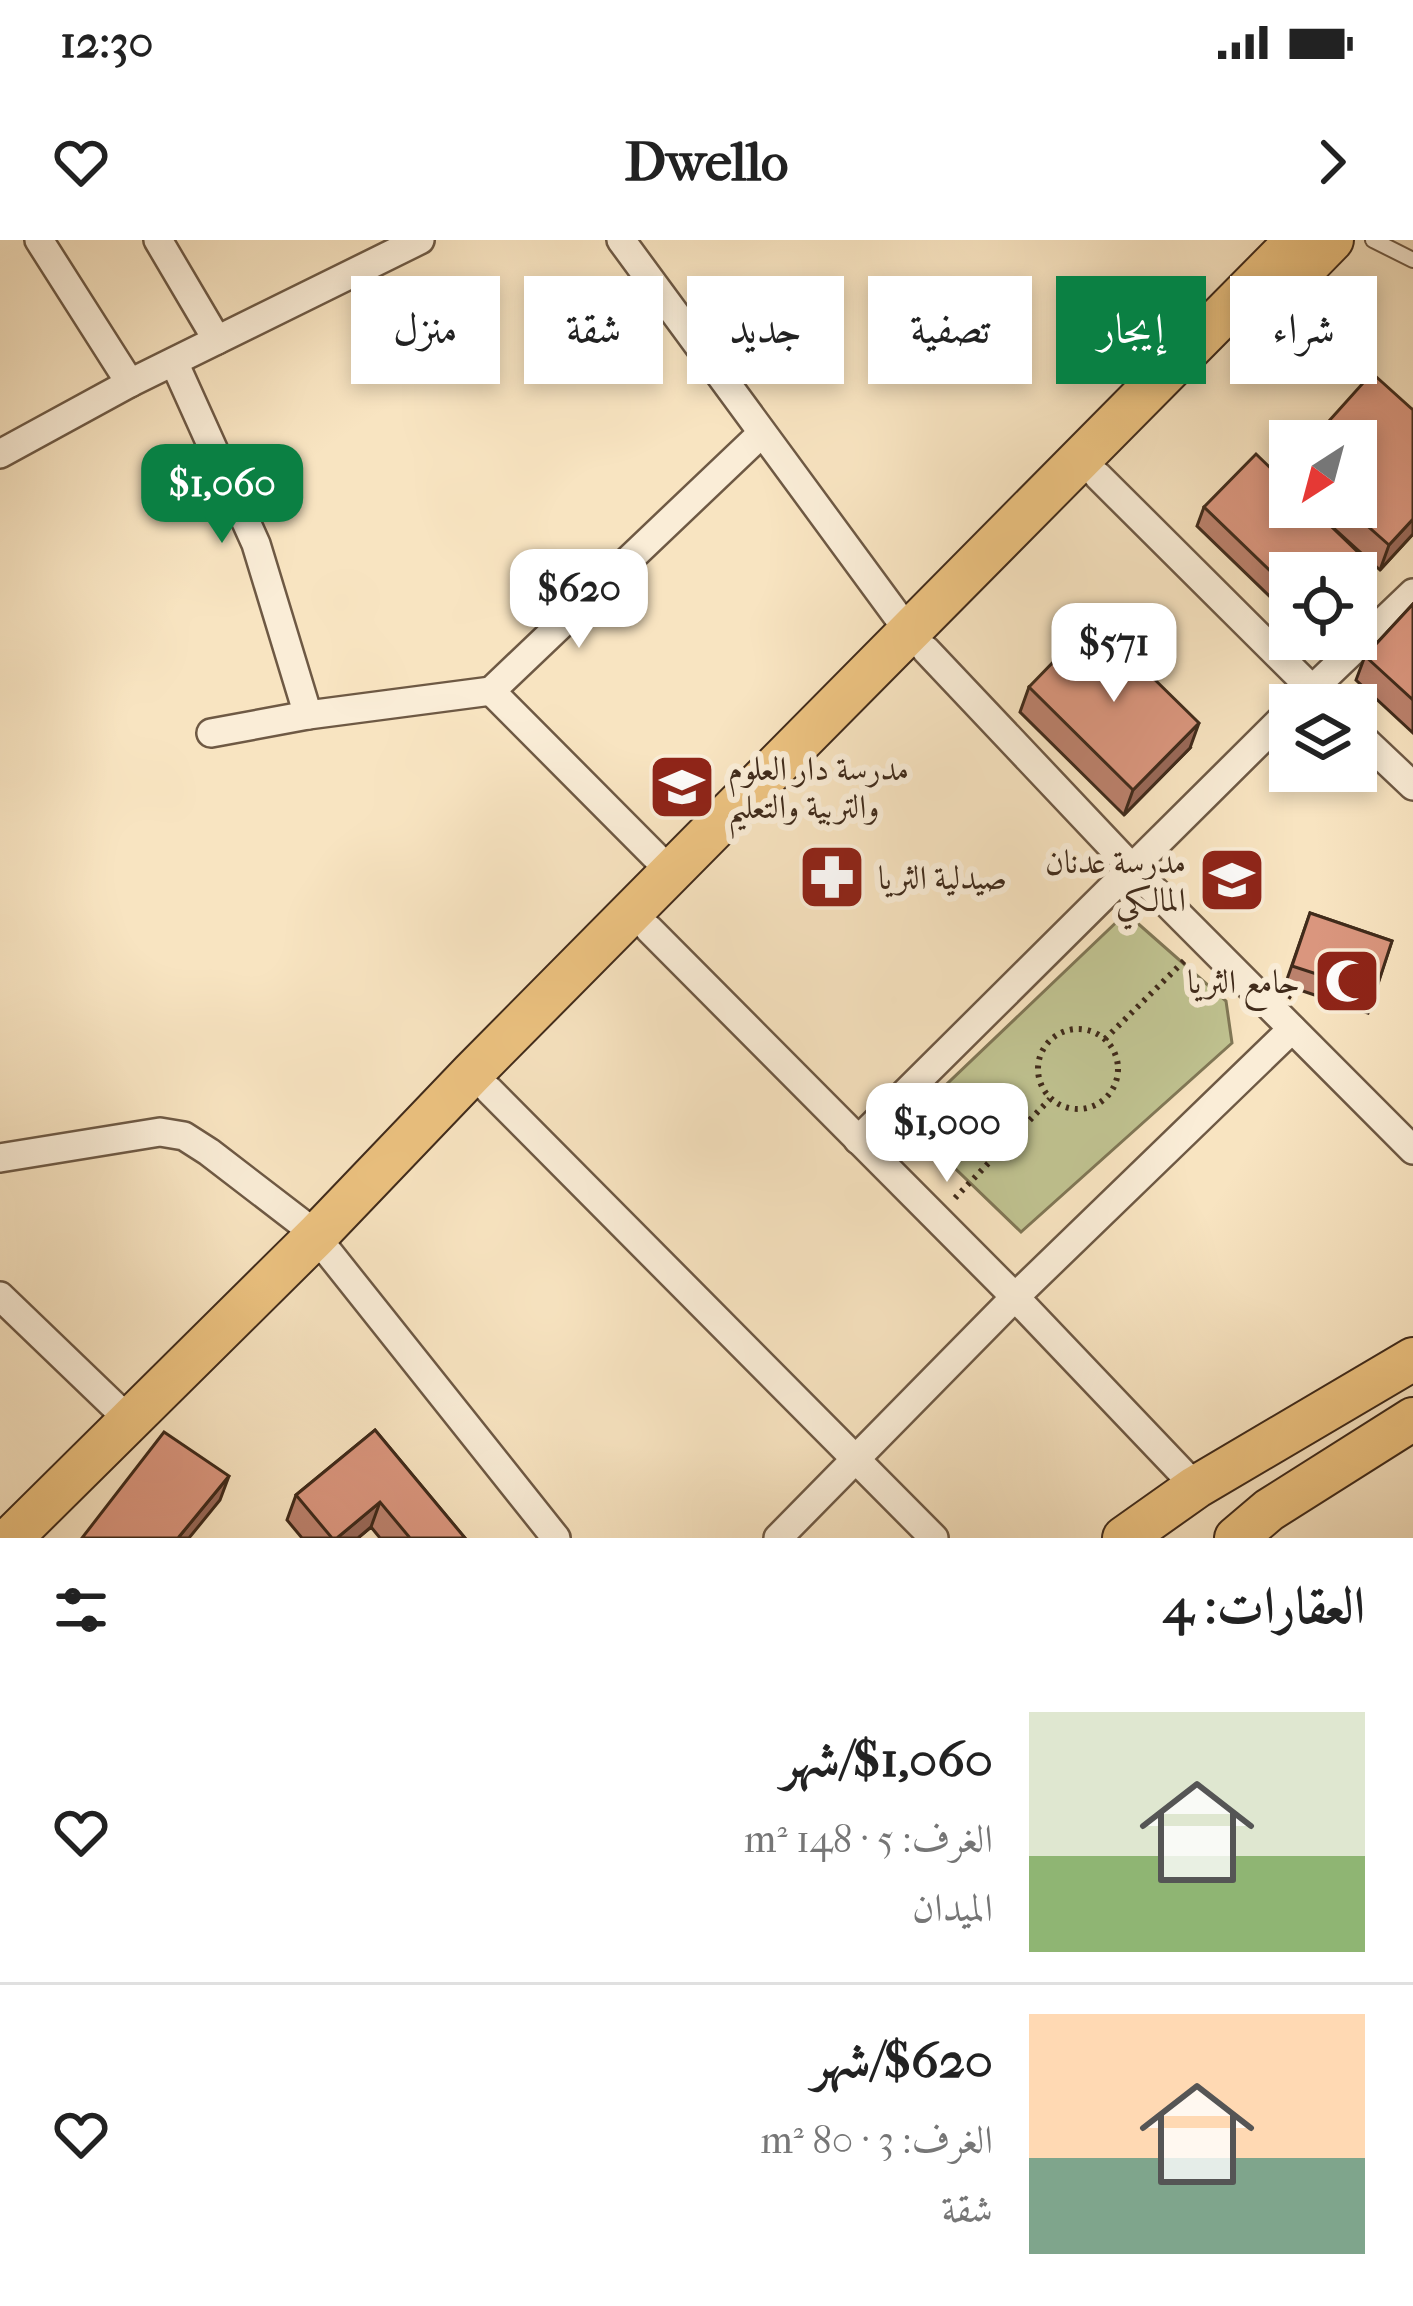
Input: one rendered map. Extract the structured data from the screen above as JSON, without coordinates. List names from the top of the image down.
{
  "places": {
    "school or university": ["مدرسة دار العلوم والتربية والتعليم", "مدرسة عدنان المالكي"],
    "pharmacy": ["صيدلية الثريا"],
    "mosque": ["جامع الثريا"]
  },
  "north": "bottom left",
  "page": {
    "status": "12:30",
    "header": "Dwello",
    "chip": [
      "شراء",
      "إيجار",
      "تصفية",
      "جديد",
      "شقة",
      "منزل"
    ],
    "price": [
      "$1,060",
      "$620",
      "$571",
      "$1,000"
    ],
    "heading": "العقارات: 4",
    "list": [
      {
        "name": "$1,060/شهر",
        "note": "الغرف: 5 · 148 m² · الميدان"
      },
      {
        "name": "$620/شهر",
        "note": "الغرف: 3 · 80 m² · شقة"
      }
    ]
  }
}
